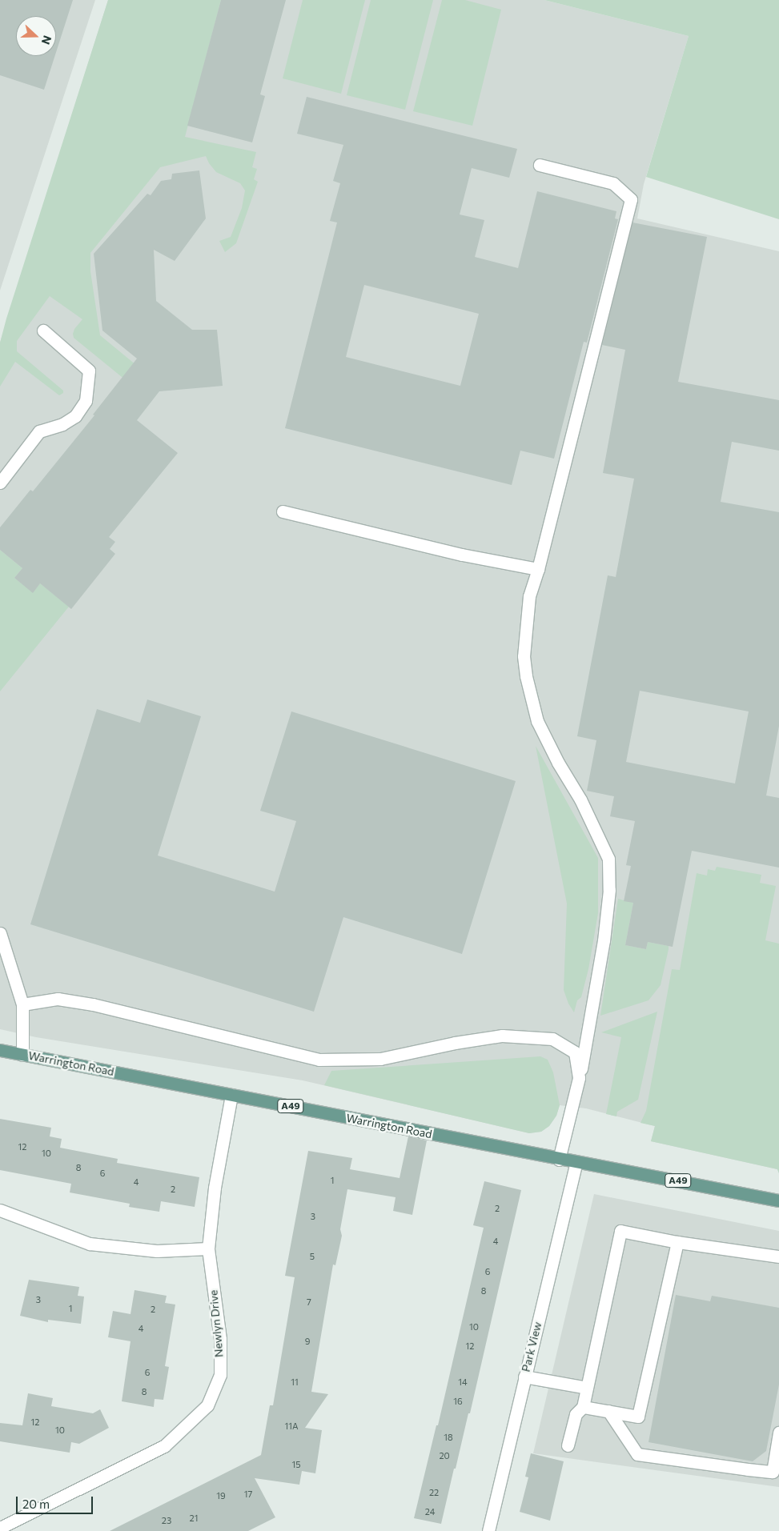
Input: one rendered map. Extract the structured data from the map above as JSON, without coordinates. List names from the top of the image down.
{
  "streets": {
    "main road": ["Warrington Road", "A49"],
    "street": ["Newlyn Drive", "Park View"]
  },
  "crossings": [
    ["Warrington Road", "Newlyn Drive"],
    ["Warrington Road", "Park View"]
  ],
  "house_numbers": [
    "12",
    "10",
    "8",
    "6",
    "1",
    "4",
    "2",
    "2",
    "3",
    "4",
    "5",
    "6",
    "8",
    "3",
    "7",
    "1",
    "2",
    "10",
    "4",
    "9",
    "12",
    "6",
    "11",
    "14",
    "8",
    "16",
    "12",
    "11A",
    "10",
    "18",
    "20",
    "15",
    "22",
    "17",
    "19",
    "24",
    "21",
    "23"
  ],
  "scale_bar": "20 m",
  "north": "right"
}
